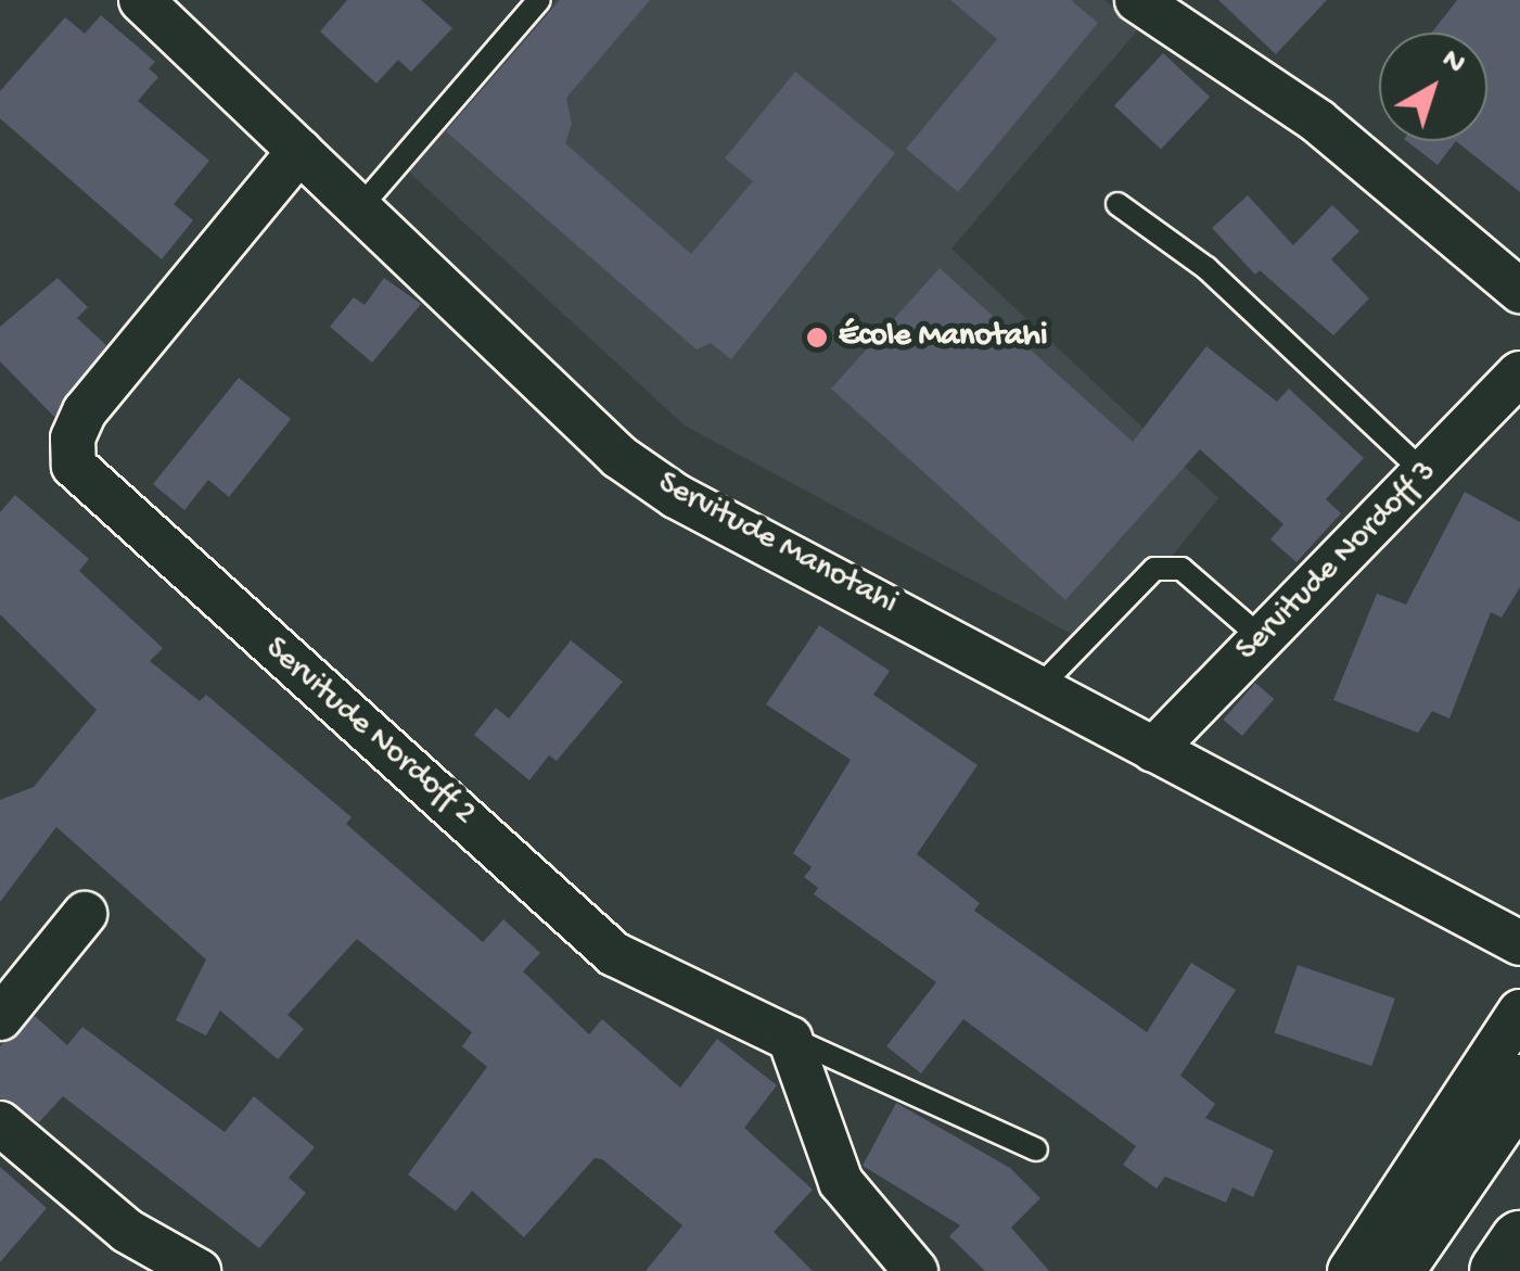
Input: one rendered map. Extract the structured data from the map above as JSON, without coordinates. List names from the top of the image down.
{
  "streets": {
    "street": ["Servitude Manotahi", "Servitude Nordoff 3", "Servitude Nordoff 2"]
  },
  "crossings": [
    ["Servitude Manotahi", "Servitude Nordoff 3"],
    ["Servitude Manotahi", "Servitude Nordoff 2"]
  ],
  "places": ["École Manotahi"],
  "north": "top right"
}
